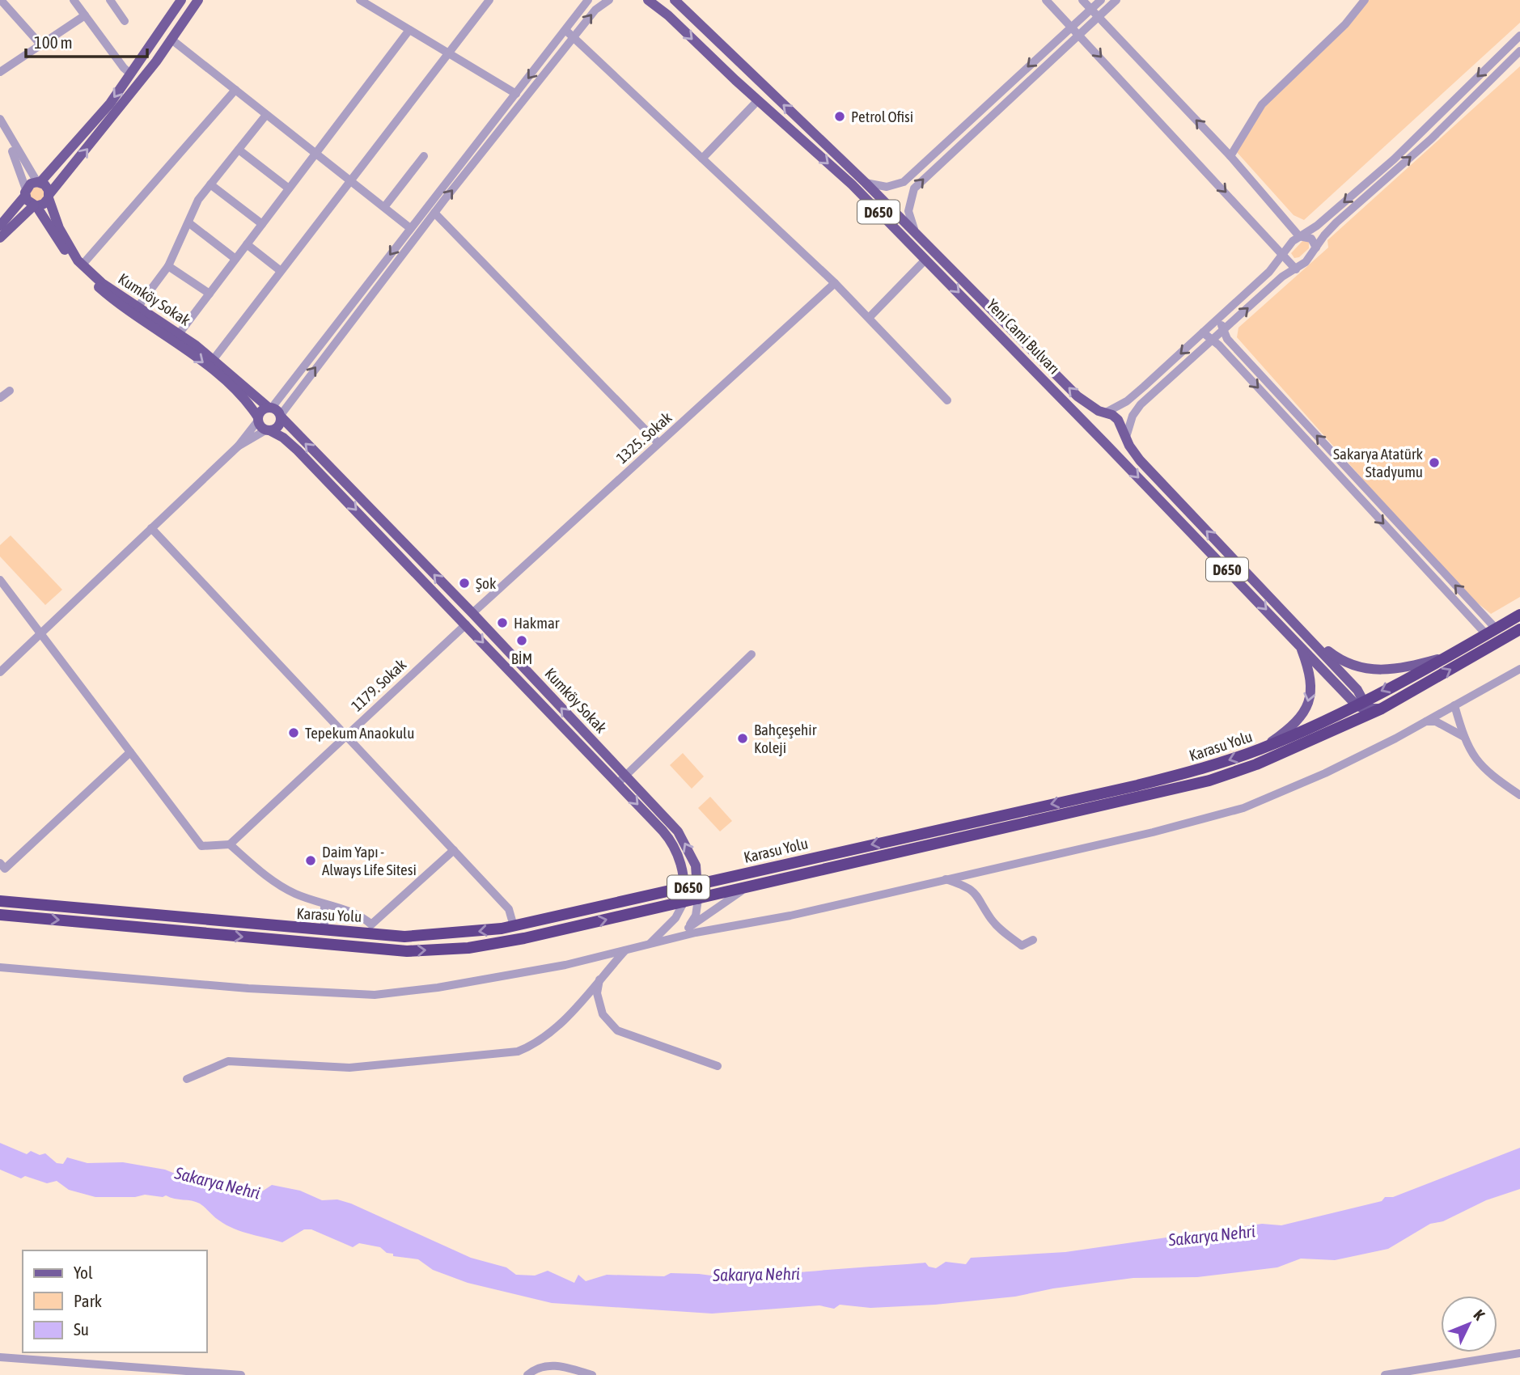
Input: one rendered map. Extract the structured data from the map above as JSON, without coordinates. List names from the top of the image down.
{
  "streets": {
    "highway": ["D650", "Karasu Yolu"],
    "main road": ["Kumköy Sokak", "Yeni Cami Bulvarı"],
    "street": ["1325. Sokak", "1179. Sokak"]
  },
  "crossings": [
    ["D650", "Yeni Cami Bulvarı"],
    ["D650", "Karasu Yolu"],
    ["Kumköy Sokak", "1325. Sokak"],
    ["Kumköy Sokak", "1179. Sokak"],
    ["Kumköy Sokak", "Karasu Yolu"],
    ["Yeni Cami Bulvarı", "Karasu Yolu"]
  ],
  "water": ["Sakarya Nehri"],
  "places": [
    "Petrol Ofisi",
    "Sakarya Atatürk Stadyumu",
    "Şok",
    "Hakmar",
    "BİM",
    "Tepekum Anaokulu",
    "Bahçeşehir Koleji",
    "Daim Yapı - Always Life Sitesi"
  ],
  "legend": ["Yol", "Park", "Su"],
  "scale_bar": "100 m",
  "north": "top right"
}
